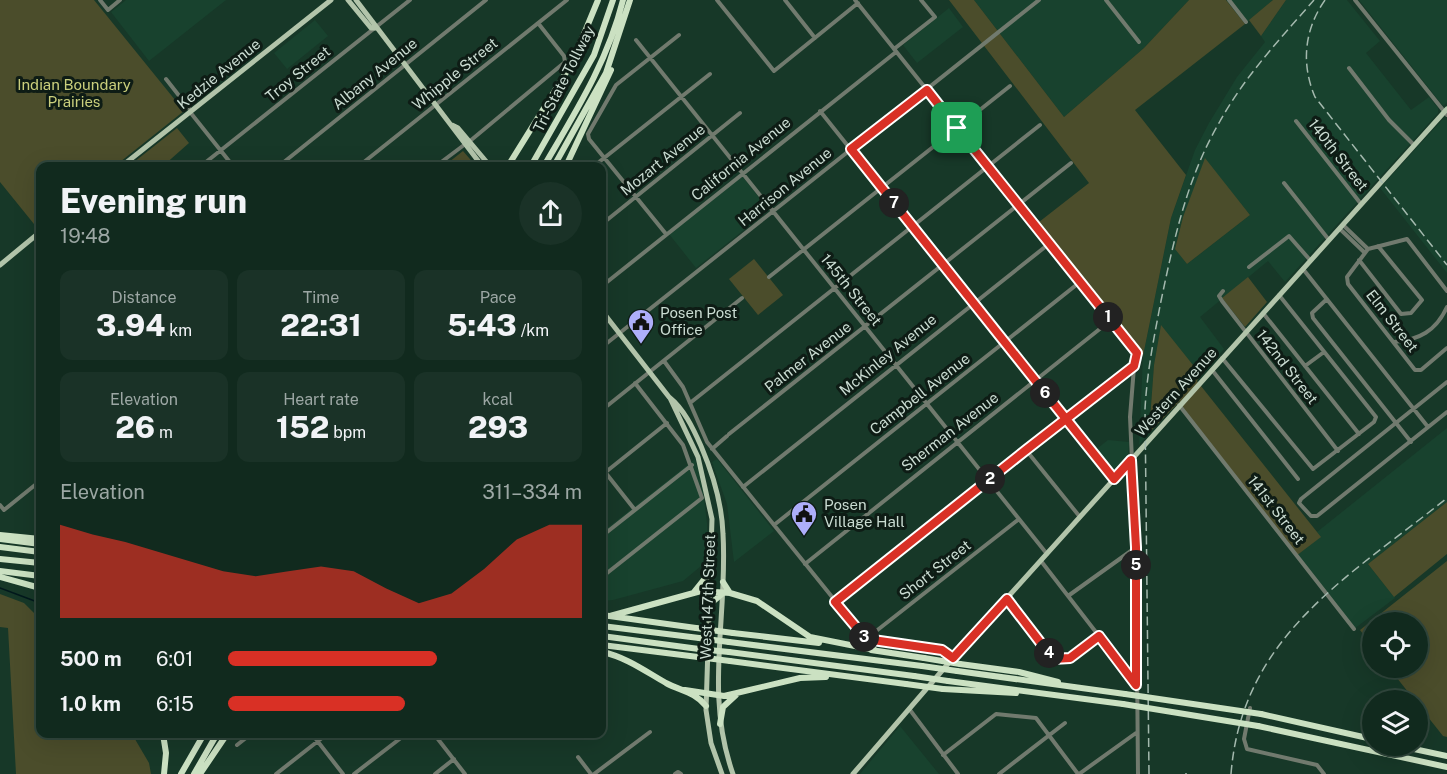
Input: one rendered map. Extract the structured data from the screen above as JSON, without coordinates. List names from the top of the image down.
{
  "streets": {
    "highway": ["Tri-State Tollway"],
    "main road": ["Kedzie Avenue", "Western Avenue", "West 147th Street"],
    "street": [
      "Troy Street",
      "Albany Avenue",
      "Whipple Street",
      "140th Street",
      "California Avenue",
      "Mozart Avenue",
      "Harrison Avenue",
      "145th Street",
      "Elm Street",
      "McKinley Avenue",
      "Palmer Avenue",
      "142nd Street",
      "Campbell Avenue",
      "Sherman Avenue",
      "141st Street",
      "Short Street"
    ]
  },
  "crossings": [
    ["140th Street", "Western Avenue"],
    ["California Avenue", "145th Street"],
    ["Mozart Avenue", "145th Street"],
    ["Harrison Avenue", "145th Street"],
    ["Harrison Avenue", "West 147th Street"],
    ["145th Street", "McKinley Avenue"],
    ["145th Street", "Palmer Avenue"],
    ["145th Street", "Western Avenue"],
    ["145th Street", "Campbell Avenue"],
    ["145th Street", "Sherman Avenue"],
    ["145th Street", "Short Street"],
    ["142nd Street", "Western Avenue"],
    ["Western Avenue", "141st Street"]
  ],
  "parks": ["Indian Boundary Prairies"],
  "places": {
    "public building": ["Posen Post Office", "Posen Village Hall"]
  },
  "page": {
    "heading": ["Evening run", "19:48"],
    "pins": [
      "7",
      "1",
      "6",
      "2",
      "5",
      "3",
      "4"
    ],
    "stats": [
      ["Distance", "3.94 km"],
      ["Time", "22:31"],
      ["Pace", "5:43 /km"],
      ["Elevation", "26 m"],
      ["Heart rate", "152 bpm"],
      ["kcal", "293"]
    ],
    "chart": ["Elevation", "311–334 m"],
    "list": [
      {
        "name": "500 m",
        "note": "6:01"
      },
      {
        "name": "1.0 km",
        "note": "6:15"
      }
    ]
  }
}
